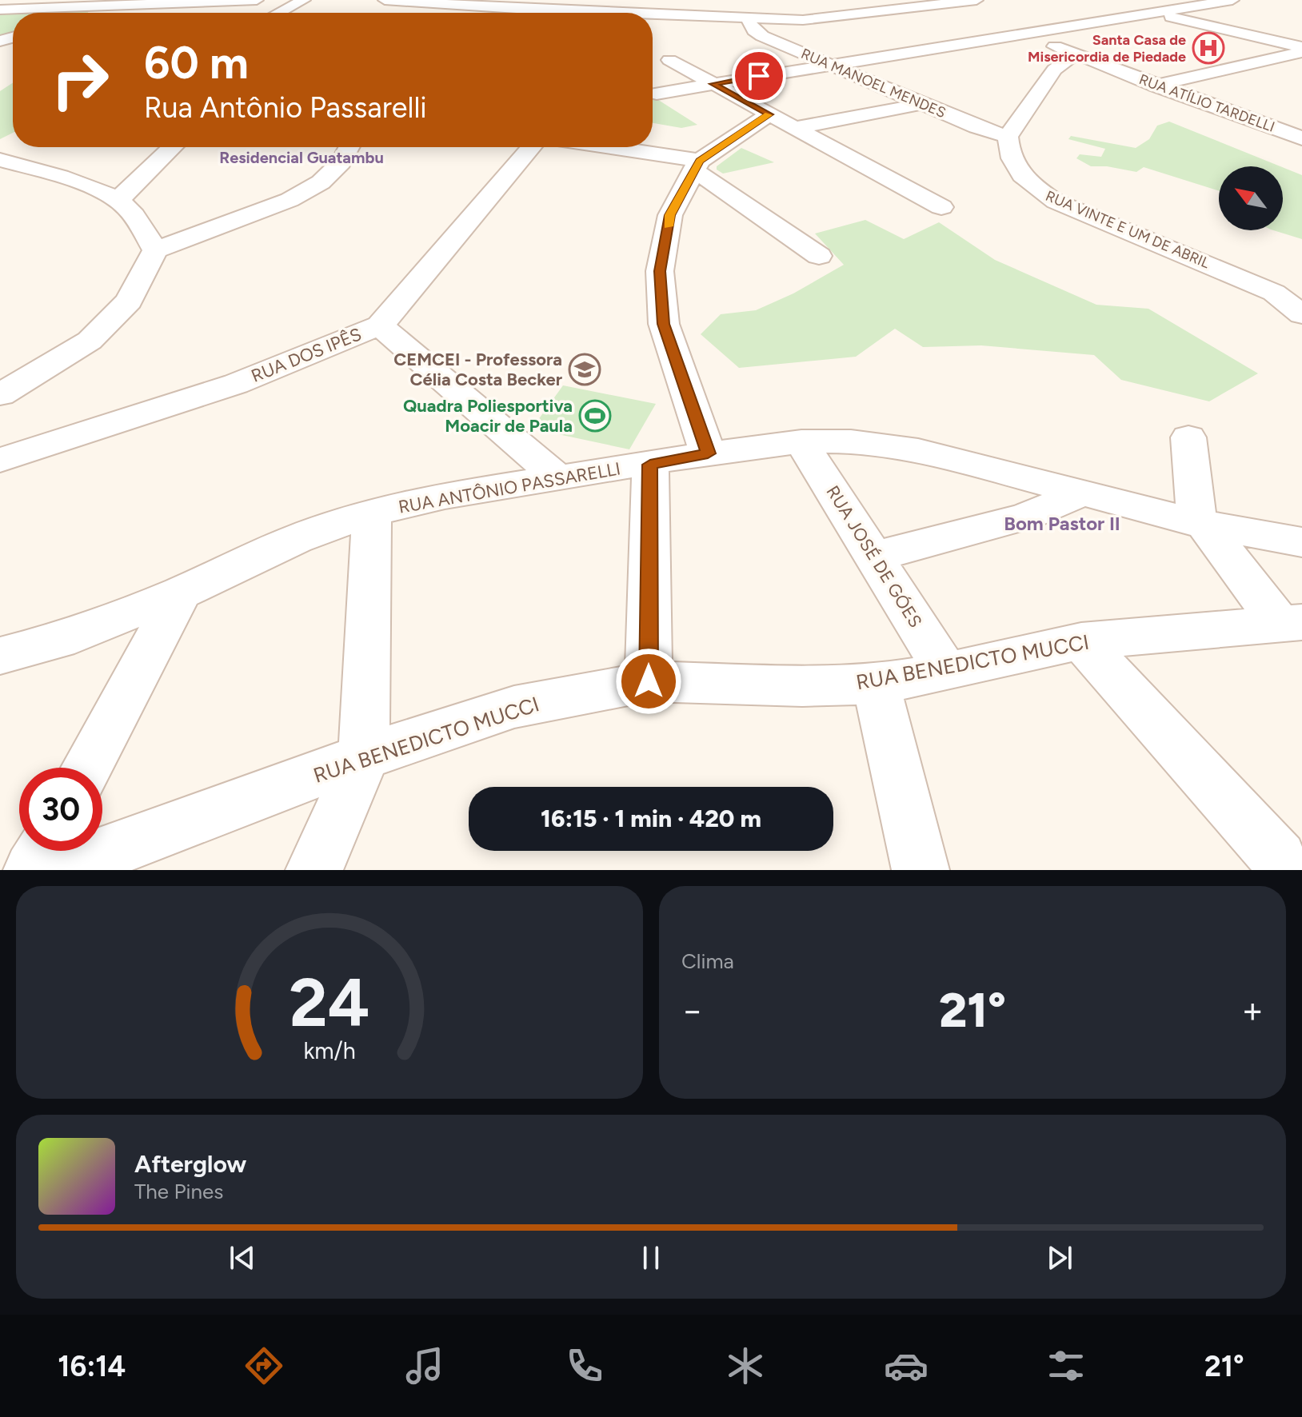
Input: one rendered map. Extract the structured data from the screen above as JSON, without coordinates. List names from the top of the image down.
{
  "streets": {
    "street": [
      "RUA MANOEL MENDES",
      "RUA ATÍLIO TARDELLI",
      "RUA VINTE E UM DE ABRIL",
      "RUA DOS IPÊS",
      "RUA ANTÔNIO PASSARELLI",
      "RUA JOSÉ DE GÓES",
      "RUA BENEDICTO MUCCI"
    ]
  },
  "crossings": [
    ["RUA MANOEL MENDES", "RUA VINTE E UM DE ABRIL"],
    ["RUA ANTÔNIO PASSARELLI", "RUA JOSÉ DE GÓES"],
    ["RUA JOSÉ DE GÓES", "RUA BENEDICTO MUCCI"]
  ],
  "districts": ["Residencial Guatambu", "Bom Pastor II"],
  "places": {
    "hospital": ["Santa Casa de Misericordia de Piedade"],
    "school or university": ["CEMCEI - Professora Célia Costa Becker"],
    "sports": ["Quadra Poliesportiva Moacir de Paula"]
  },
  "north": "top left",
  "page": {
    "turn": ["60 m", "Rua Antônio Passarelli"],
    "limit": "30",
    "trip": "16:15 · 1 min · 420 m",
    "tile": "Clima",
    "heat": ["−", "21°", "+"],
    "song": ["Afterglow", "The Pines"],
    "tabs": ["16:14", "21°"],
    "gauge": ["24", "km/h"]
  }
}
